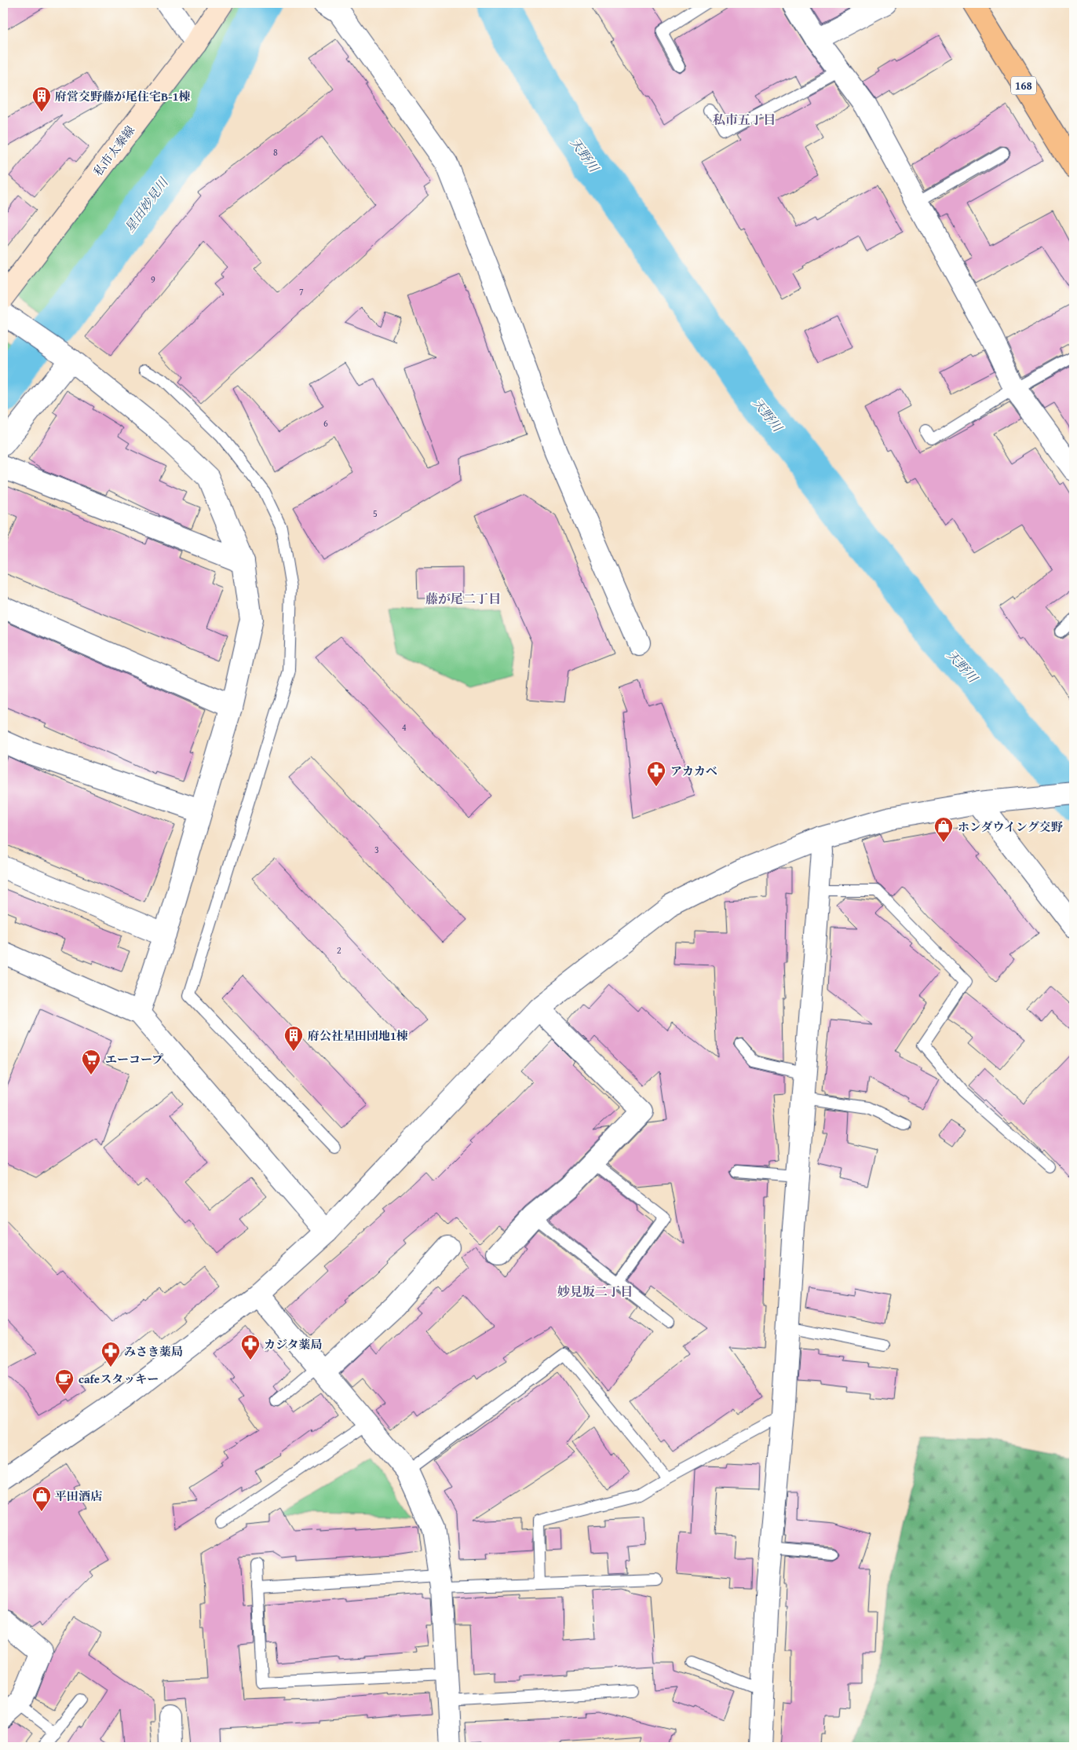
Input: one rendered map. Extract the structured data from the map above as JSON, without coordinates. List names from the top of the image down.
{
  "streets": {
    "highway": ["168"],
    "main road": ["私市太秦線"]
  },
  "districts": ["私市五丁目", "藤が尾二丁目", "妙見坂二丁目"],
  "water": ["天野川", "星田妙見川"],
  "places": {
    "building": ["府営交野藤が尾住宅B-1棟", "府公社星田団地1棟"],
    "pharmacy": ["アカカベ", "カジタ薬局", "みさき薬局"],
    "shop": ["ホンダウイング交野", "平田酒店"],
    "supermarket": ["エーコープ"],
    "cafe": ["cafeスタッキー"]
  },
  "house_numbers": [
    "8",
    "9",
    "7",
    "6",
    "5",
    "4",
    "3",
    "2"
  ]
}
